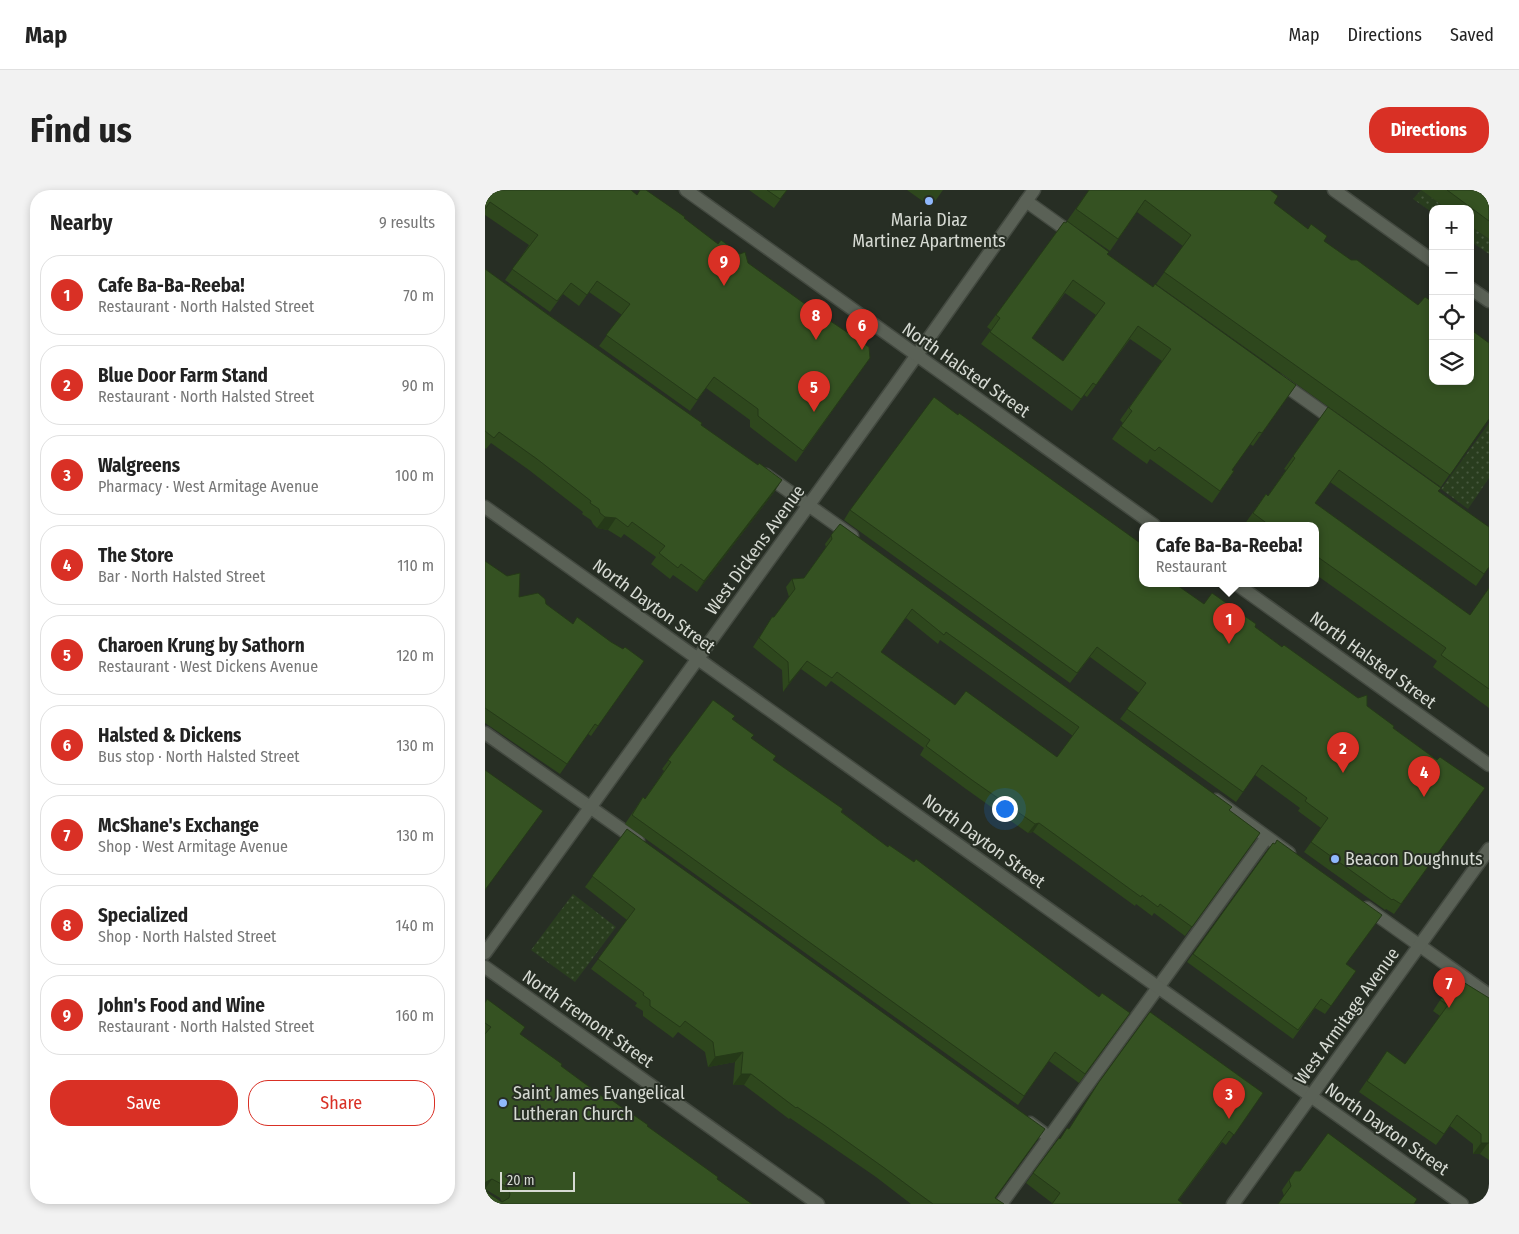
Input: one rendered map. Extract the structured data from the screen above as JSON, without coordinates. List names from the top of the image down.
{
  "streets": {
    "street": [
      "North Halsted Street",
      "West Dickens Avenue",
      "North Dayton Street",
      "West Armitage Avenue",
      "North Fremont Street"
    ]
  },
  "crossings": [
    ["North Halsted Street", "West Dickens Avenue"],
    ["West Dickens Avenue", "North Dayton Street"],
    ["North Dayton Street", "West Armitage Avenue"]
  ],
  "places": ["Maria Diaz Martinez Apartments", "Beacon Doughnuts", "Saint James Evangelical Lutheran Church"],
  "scale_bar": "20 m",
  "page": {
    "header": "Map",
    "nav": ["Map", "Directions", "Saved"],
    "buttons": [
      "Directions",
      ["Save", "Share"]
    ],
    "title": "Find us",
    "heading": ["Nearby", "9 results"],
    "map_buttons": ["+", "−"],
    "pins": [
      "9",
      "8",
      "6",
      "5",
      "1",
      "2",
      "4",
      "7",
      "3"
    ],
    "list": [
      {
        "mark": "1",
        "name": "Cafe Ba-Ba-Reeba!",
        "note": "Restaurant · North Halsted Street",
        "value": "70 m"
      },
      {
        "mark": "2",
        "name": "Blue Door Farm Stand",
        "note": "Restaurant · North Halsted Street",
        "value": "90 m"
      },
      {
        "mark": "3",
        "name": "Walgreens",
        "note": "Pharmacy · West Armitage Avenue",
        "value": "100 m"
      },
      {
        "mark": "4",
        "name": "The Store",
        "note": "Bar · North Halsted Street",
        "value": "110 m"
      },
      {
        "mark": "5",
        "name": "Charoen Krung by Sathorn",
        "note": "Restaurant · West Dickens Avenue",
        "value": "120 m"
      },
      {
        "mark": "6",
        "name": "Halsted & Dickens",
        "note": "Bus stop · North Halsted Street",
        "value": "130 m"
      },
      {
        "mark": "7",
        "name": "McShane's Exchange",
        "note": "Shop · West Armitage Avenue",
        "value": "130 m"
      },
      {
        "mark": "8",
        "name": "Specialized",
        "note": "Shop · North Halsted Street",
        "value": "140 m"
      },
      {
        "mark": "9",
        "name": "John's Food and Wine",
        "note": "Restaurant · North Halsted Street",
        "value": "160 m"
      }
    ],
    "popup": ["Cafe Ba-Ba-Reeba!", "Restaurant"],
    "scale": "20 m"
  }
}
